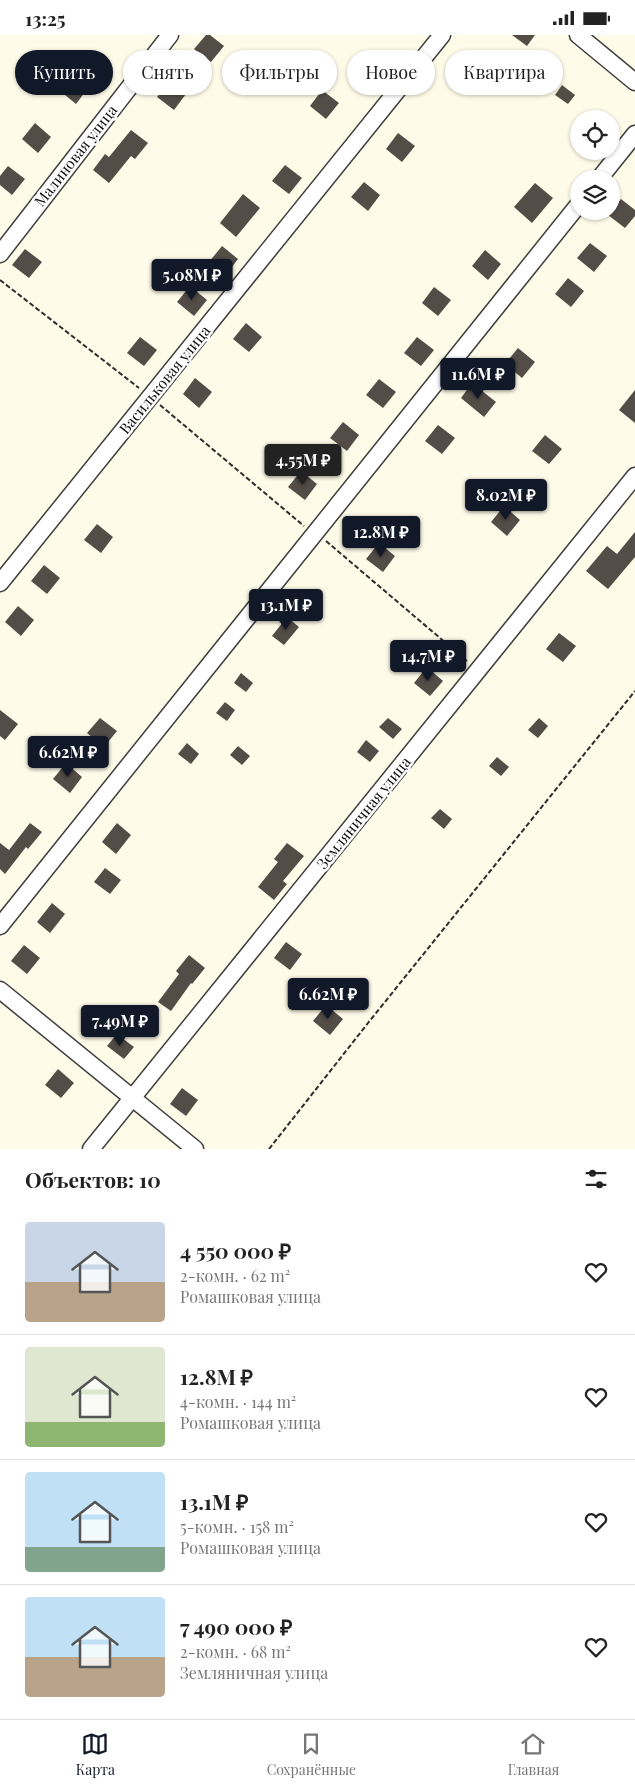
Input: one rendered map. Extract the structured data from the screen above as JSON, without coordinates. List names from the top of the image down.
{
  "streets": {
    "street": ["Малиновая улица", "Васильковая улица", "Земляничная улица"]
  },
  "page": {
    "status": "13:25",
    "chip": [
      "Купить",
      "Снять",
      "Фильтры",
      "Новое",
      "Квартира"
    ],
    "price": [
      "5.08M ₽",
      "11.6M ₽",
      "4.55M ₽",
      "8.02M ₽",
      "12.8M ₽",
      "13.1M ₽",
      "14.7M ₽",
      "6.62M ₽",
      "6.62M ₽",
      "7.49M ₽"
    ],
    "heading": "Объектов: 10",
    "list": [
      {
        "name": "4 550 000 ₽",
        "note": "2-комн. · 62 m² · Ромашковая улица"
      },
      {
        "name": "12.8M ₽",
        "note": "4-комн. · 144 m² · Ромашковая улица"
      },
      {
        "name": "13.1M ₽",
        "note": "5-комн. · 158 m² · Ромашковая улица"
      },
      {
        "name": "7 490 000 ₽",
        "note": "2-комн. · 68 m² · Земляничная улица"
      }
    ],
    "tabs": ["Карта", "Сохранённые", "Главная"]
  }
}
